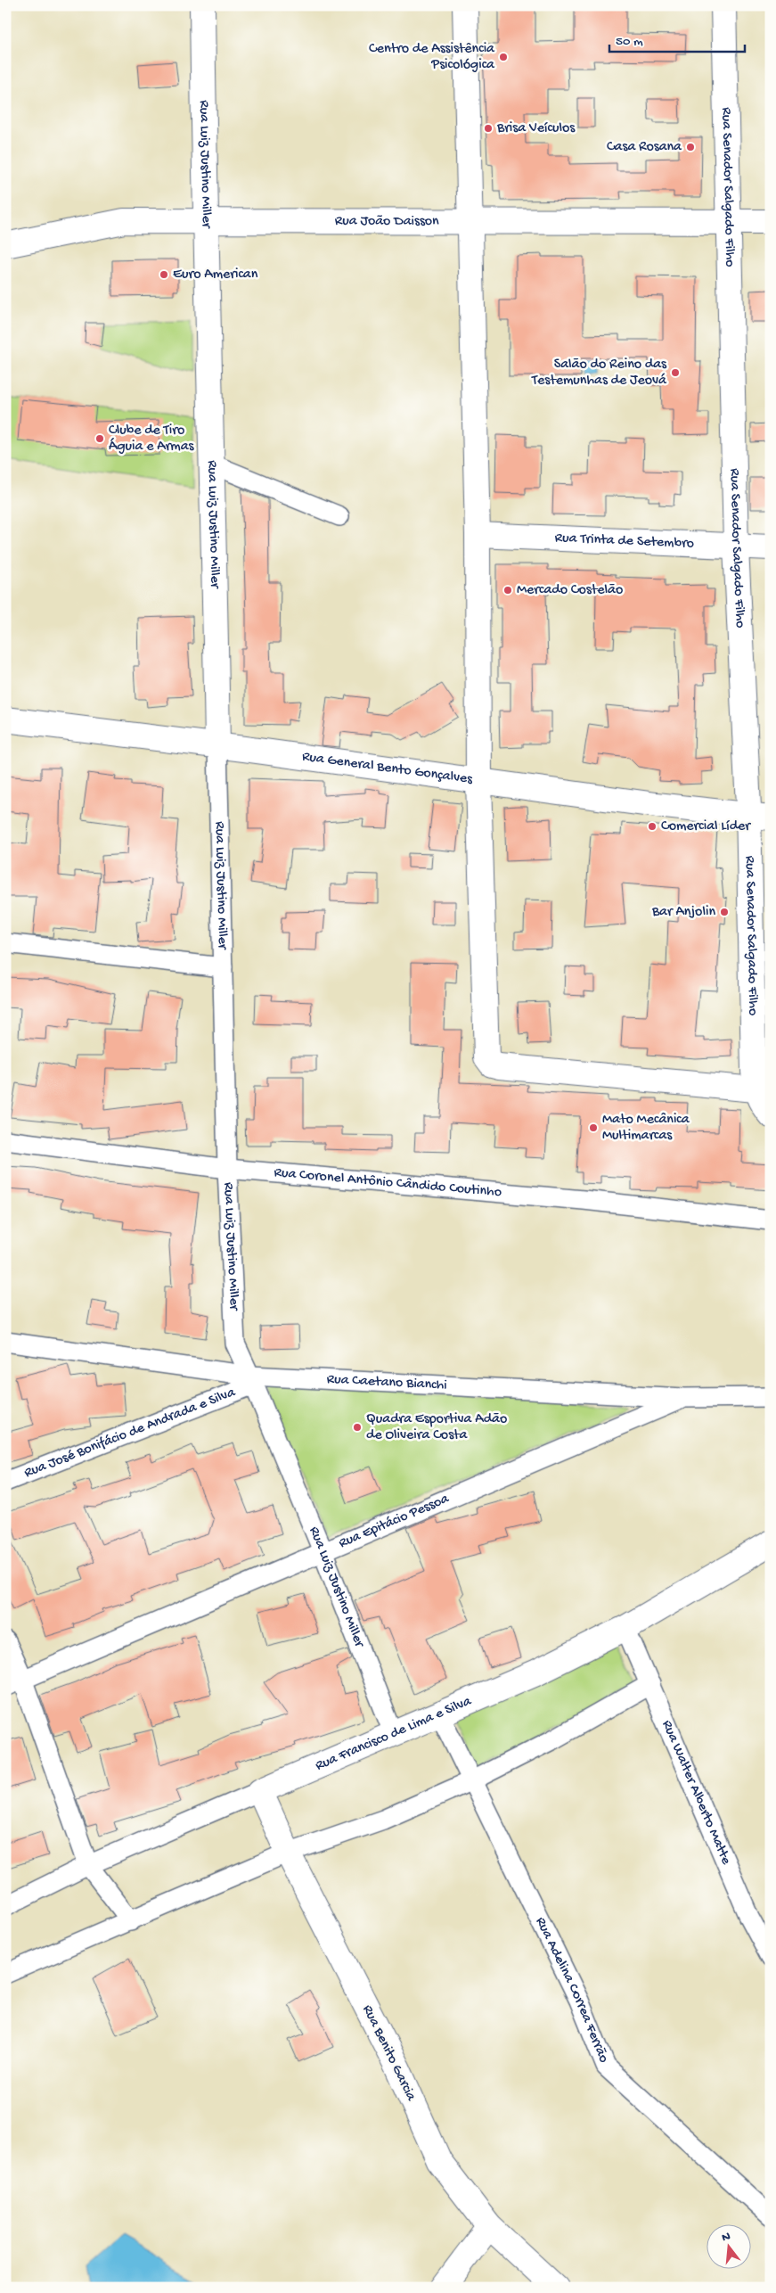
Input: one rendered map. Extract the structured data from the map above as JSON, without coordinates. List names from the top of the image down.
{
  "streets": {
    "street": [
      "Rua Luiz Justino Miller",
      "Rua Senador Salgado Filho",
      "Rua João Daisson",
      "Rua Trinta de Setembro",
      "Rua General Bento Gonçalves",
      "Rua Coronel Antônio Cândido Coutinho",
      "Rua Caetano Bianchi",
      "Rua José Bonifácio de Andrada e Silva",
      "Rua Epitácio Pessoa",
      "Rua Francisco de Lima e Silva",
      "Rua Walter Alberto Matte",
      "Rua Adelina Correa Ferrão",
      "Rua Benito Garcia"
    ]
  },
  "crossings": [
    ["Rua Luiz Justino Miller", "Rua João Daisson"],
    ["Rua Luiz Justino Miller", "Rua General Bento Gonçalves"],
    ["Rua Luiz Justino Miller", "Rua Coronel Antônio Cândido Coutinho"],
    ["Rua Luiz Justino Miller", "Rua Caetano Bianchi"],
    ["Rua Luiz Justino Miller", "Rua José Bonifácio de Andrada e Silva"],
    ["Rua Luiz Justino Miller", "Rua Epitácio Pessoa"],
    ["Rua Luiz Justino Miller", "Rua Francisco de Lima e Silva"],
    ["Rua Senador Salgado Filho", "Rua João Daisson"],
    ["Rua Senador Salgado Filho", "Rua Trinta de Setembro"],
    ["Rua Senador Salgado Filho", "Rua General Bento Gonçalves"],
    ["Rua Caetano Bianchi", "Rua José Bonifácio de Andrada e Silva"],
    ["Rua Caetano Bianchi", "Rua Epitácio Pessoa"],
    ["Rua Francisco de Lima e Silva", "Rua Walter Alberto Matte"],
    ["Rua Francisco de Lima e Silva", "Rua Adelina Correa Ferrão"],
    ["Rua Francisco de Lima e Silva", "Rua Benito Garcia"]
  ],
  "places": [
    "Centro de Assistência Psicológica",
    "Brisa Veículos",
    "Casa Rosana",
    "Euro American",
    "Salão do Reino das Testemunhas de Jeová",
    "Clube de Tiro Águia e Armas",
    "Mercado Costelão",
    "Comercial Líder",
    "Bar Anjolin",
    "Mato Mecânica Multimarcas",
    "Quadra Esportiva Adão de Oliveira Costa"
  ],
  "scale_bar": "50 m",
  "north": "top"
}
